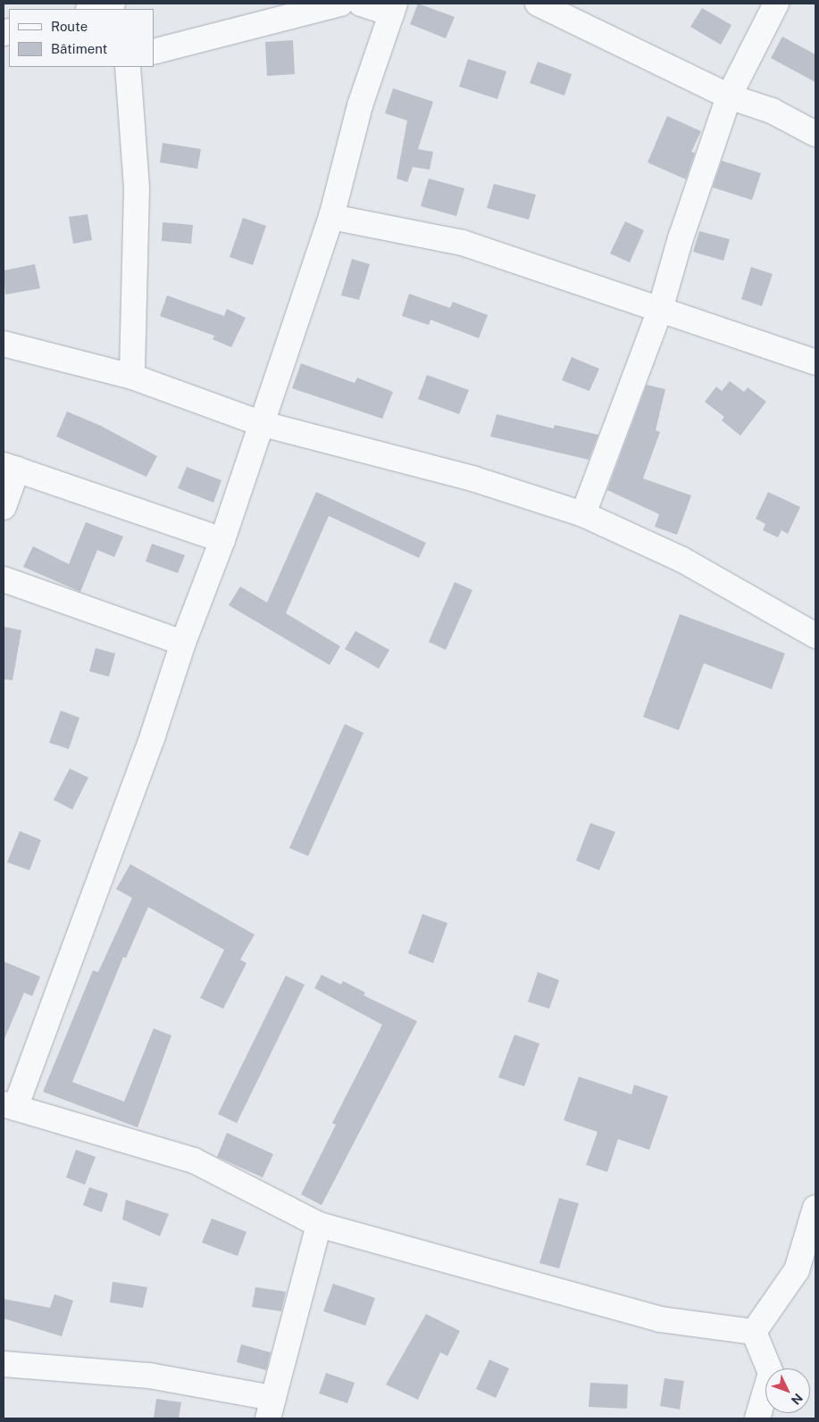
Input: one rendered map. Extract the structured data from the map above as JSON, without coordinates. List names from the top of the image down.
{
  "legend": ["Route", "Bâtiment"],
  "north": "bottom right"
}
